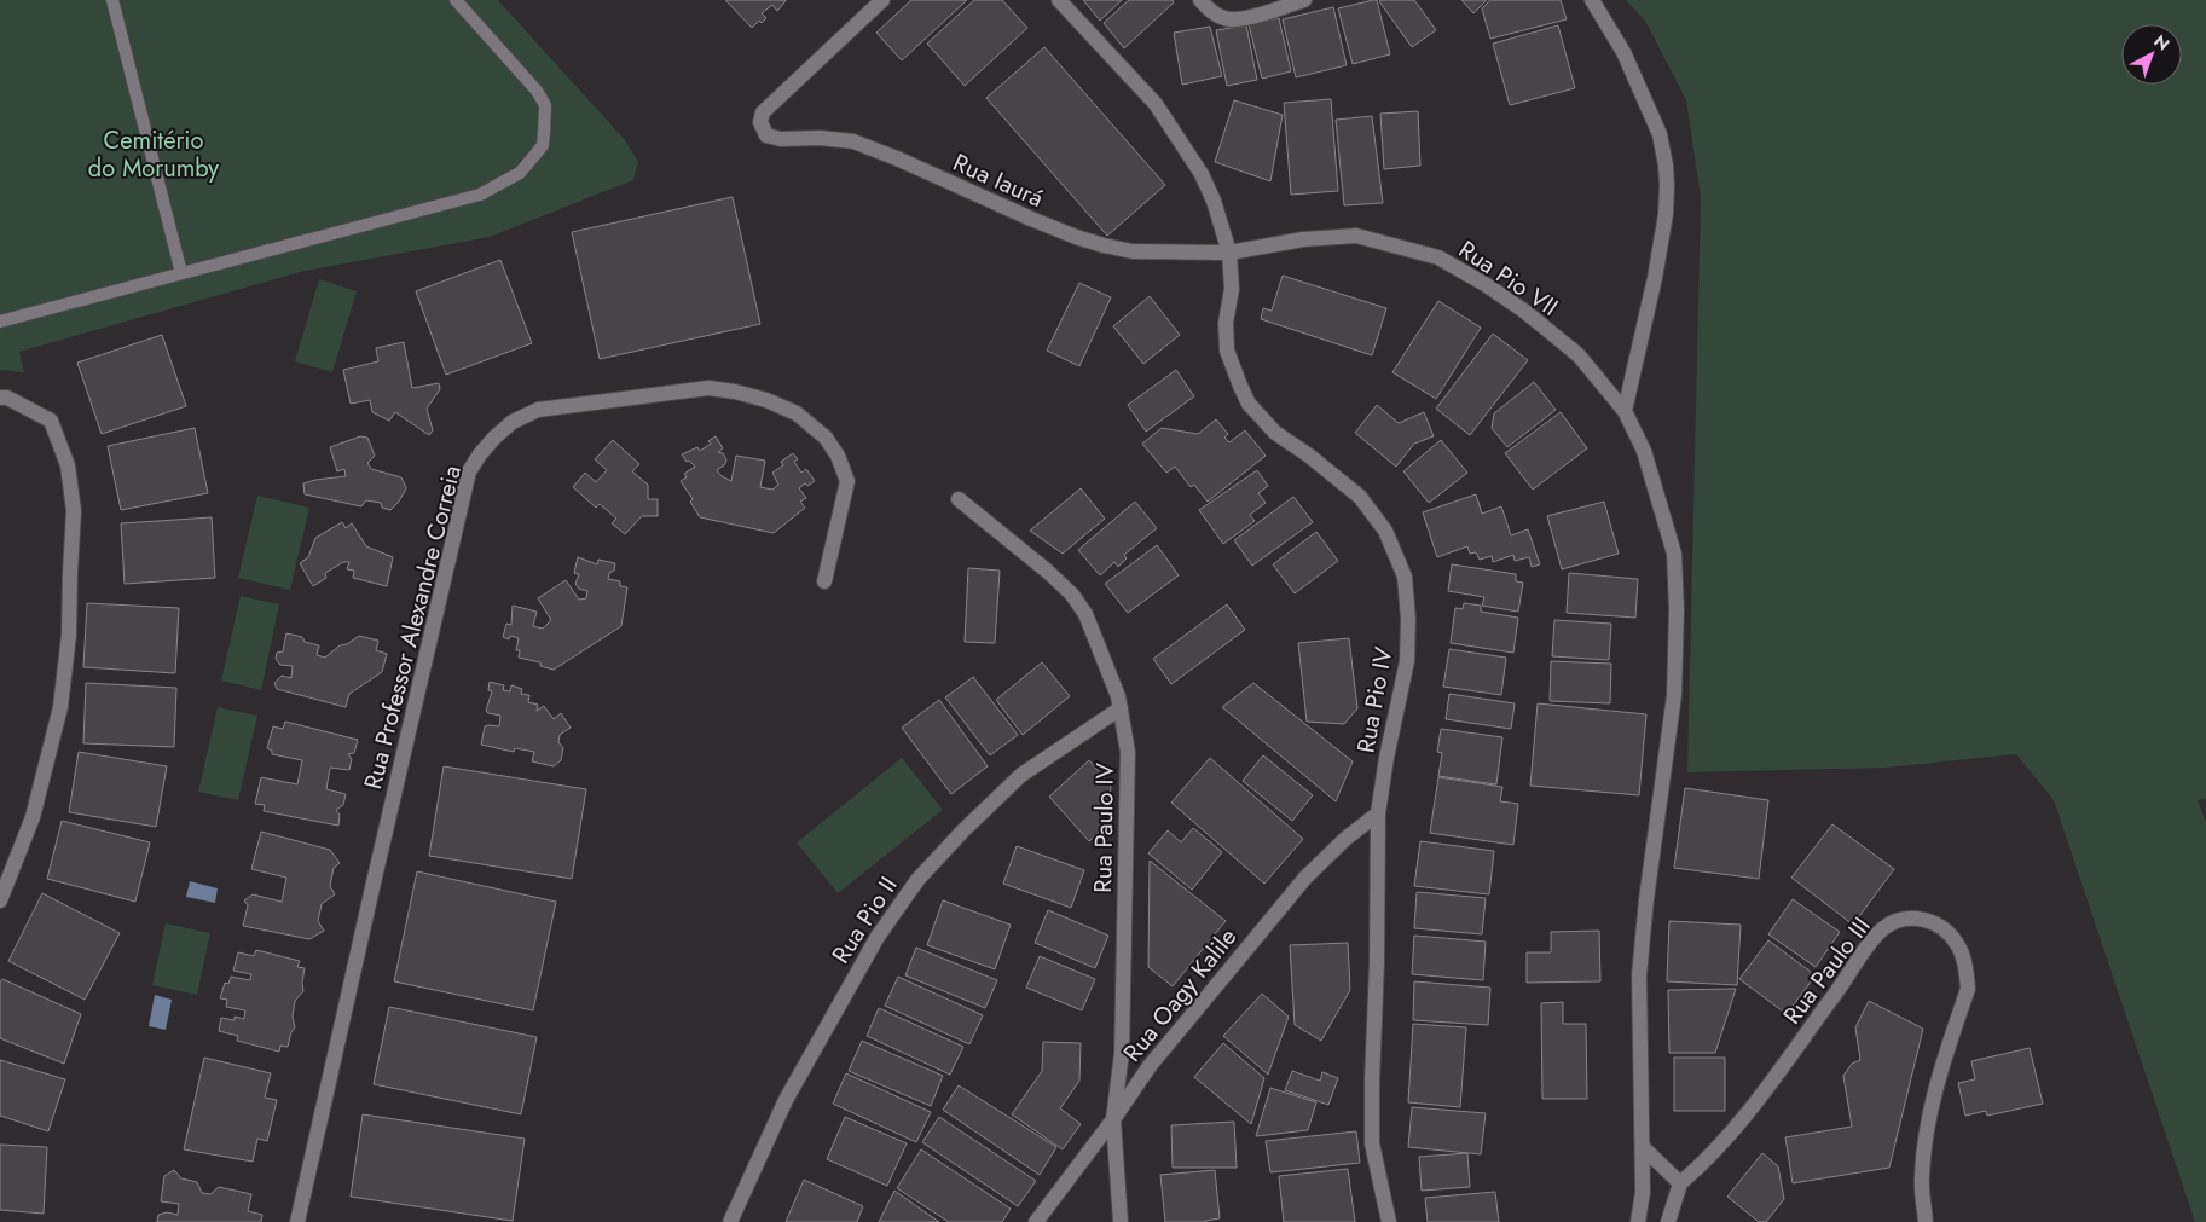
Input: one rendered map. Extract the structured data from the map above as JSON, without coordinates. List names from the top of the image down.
{
  "streets": {
    "street": [
      "Rua Iaurá",
      "Rua Pio VII",
      "Rua Professor Alexandre Correia",
      "Rua Pio IV",
      "Rua Paulo IV",
      "Rua Pio II",
      "Rua Paulo III",
      "Rua Oagy Kalile"
    ]
  },
  "crossings": [
    ["Rua Iaurá", "Rua Pio VII"],
    ["Rua Iaurá", "Rua Pio IV"],
    ["Rua Pio VII", "Rua Pio IV"],
    ["Rua Pio IV", "Rua Oagy Kalile"],
    ["Rua Paulo IV", "Rua Pio II"],
    ["Rua Paulo IV", "Rua Oagy Kalile"]
  ],
  "parks": ["Cemitério do Morumby"],
  "north": "top right"
}
